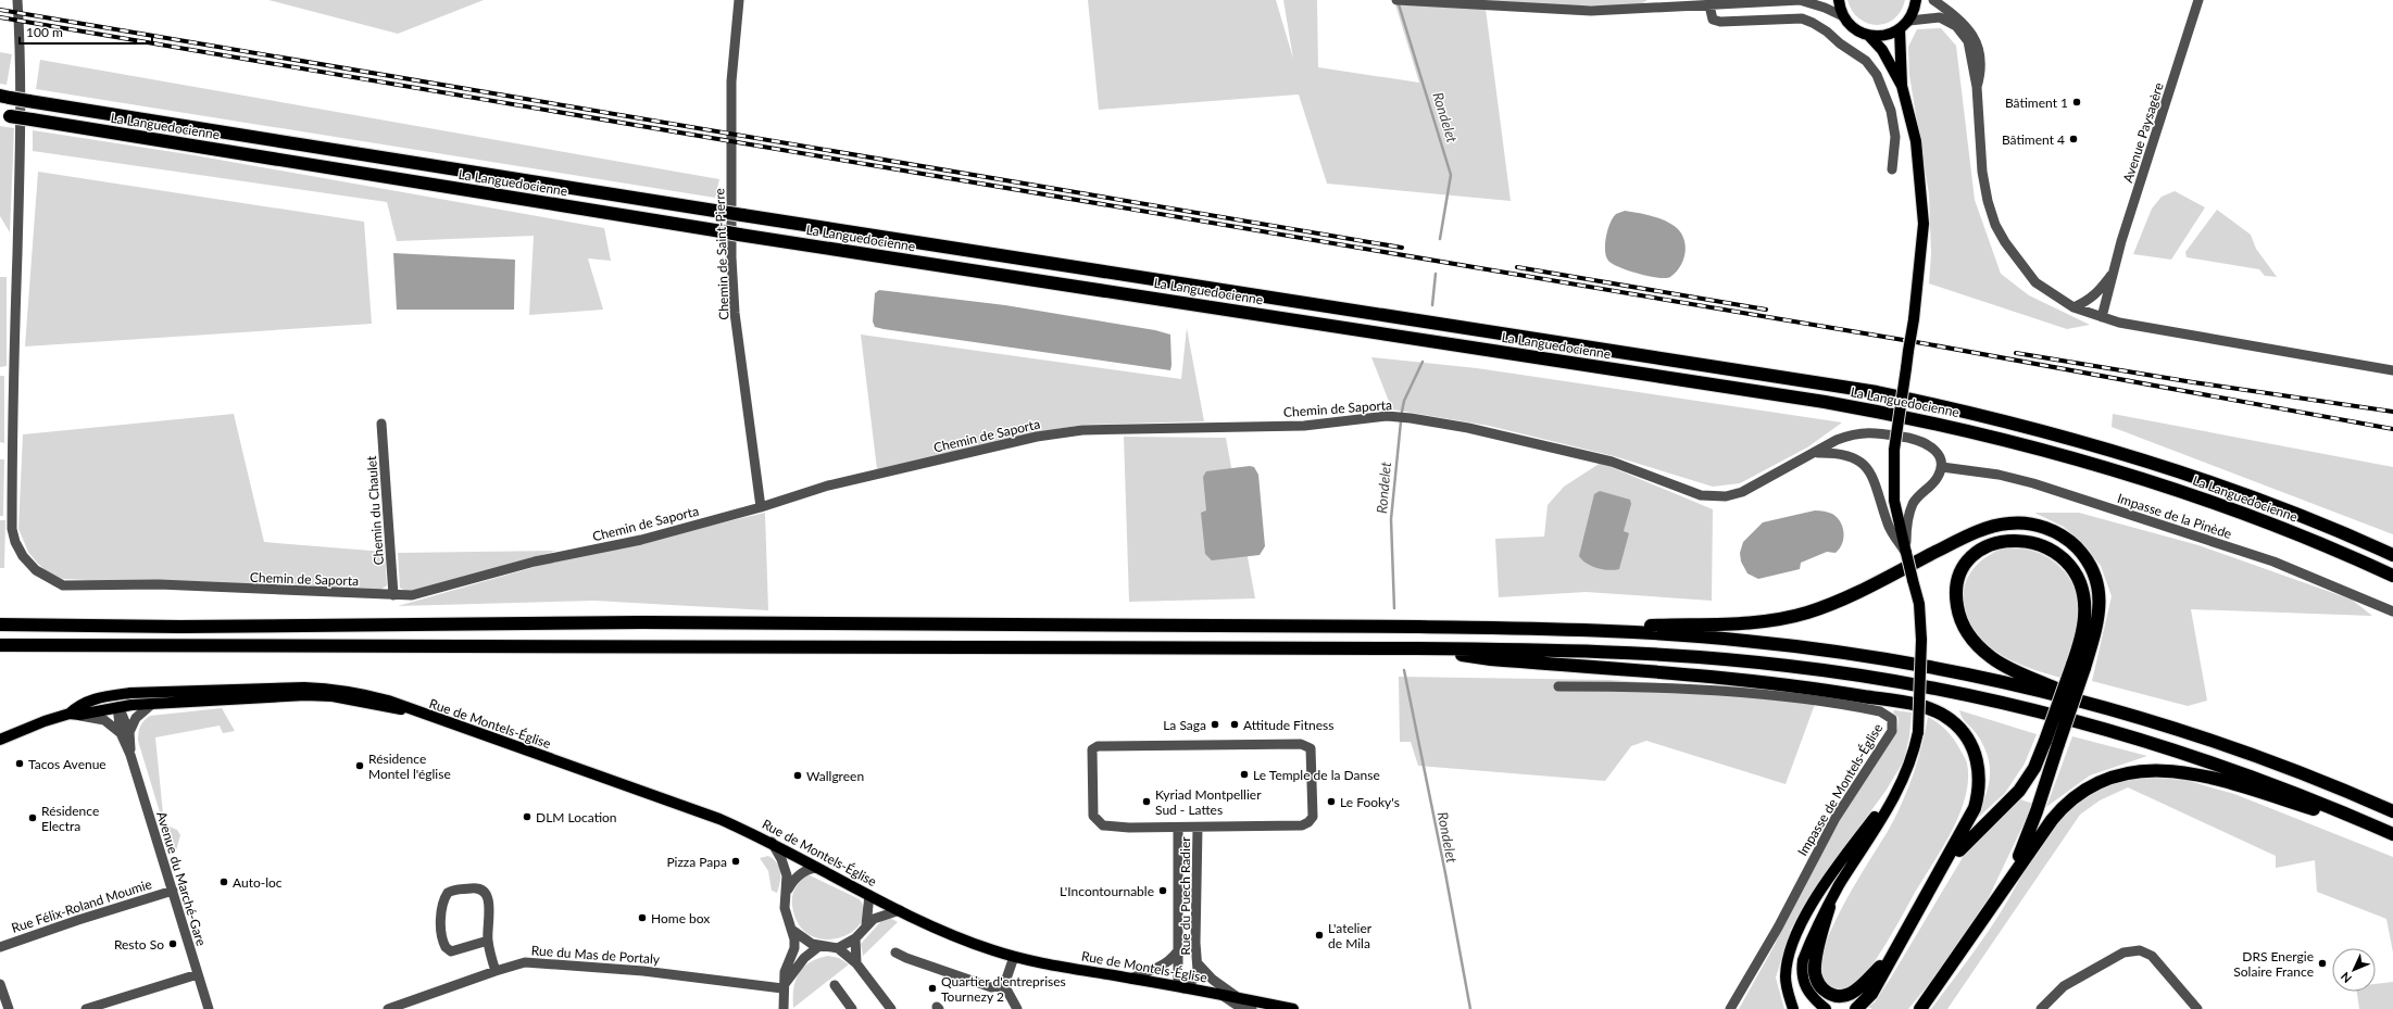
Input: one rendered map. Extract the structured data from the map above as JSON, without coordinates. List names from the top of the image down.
{
  "streets": {
    "highway": ["La Languedocienne"],
    "main road": ["Rue de Montels-Église"],
    "street": [
      "Avenue Paysagère",
      "Chemin de Saint-Pierre",
      "Chemin de Saporta",
      "Chemin du Chaulet",
      "Impasse de la Pinède",
      "Impasse de Montels-Église",
      "Avenue du Marché-Gare",
      "Rue du Puech Radier",
      "Rue Félix-Roland Moumie",
      "Rue du Mas de Portaly"
    ]
  },
  "crossings": [
    ["Chemin de Saint-Pierre", "Chemin de Saporta"],
    ["Chemin de Saporta", "Chemin du Chaulet"],
    ["Chemin de Saporta", "Impasse de la Pinède"],
    ["Rue de Montels-Église", "Avenue du Marché-Gare"],
    ["Rue de Montels-Église", "Rue du Puech Radier"],
    ["Avenue du Marché-Gare", "Rue Félix-Roland Moumie"]
  ],
  "water": ["Rondelet"],
  "places": [
    "Bâtiment 1",
    "Bâtiment 4",
    "La Saga",
    "Attitude Fitness",
    "Tacos Avenue",
    "Résidence Montel l'église",
    "Le Temple de la Danse",
    "Wallgreen",
    "Kyriad Montpellier Sud - Lattes",
    "Le Fooky's",
    "DLM Location",
    "Résidence Electra",
    "Pizza Papa",
    "Auto-loc",
    "L'Incontournable",
    "Home box",
    "L'atelier de Mila",
    "Resto So",
    "DRS Energie Solaire France",
    "Quartier d'entreprises Tournezy 2"
  ],
  "scale_bar": "100 m",
  "north": "bottom left"
}
